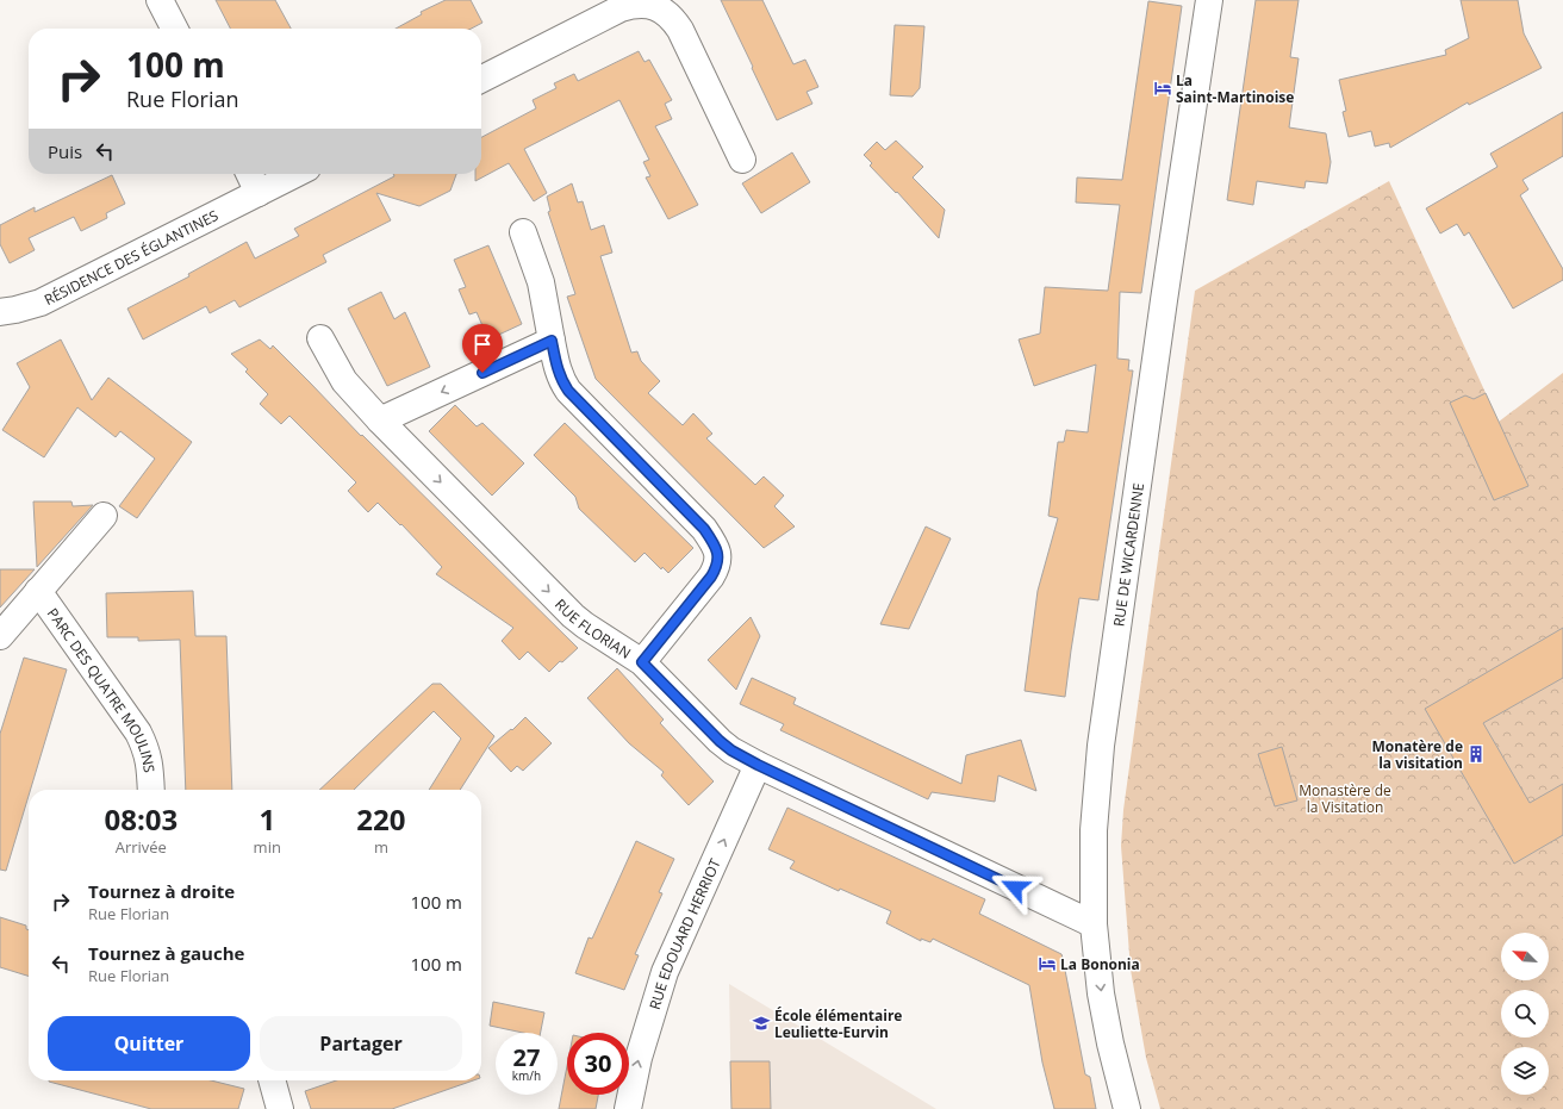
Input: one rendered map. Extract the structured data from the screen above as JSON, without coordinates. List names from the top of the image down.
{
  "streets": {
    "street": [
      "RÉSIDENCE DES ÉGLANTINES",
      "RUE DE WICARDENNE",
      "RUE FLORIAN",
      "PARC DES QUATRE MOULINS",
      "RUE EDOUARD HERRIOT"
    ]
  },
  "one_way": ["RUE FLORIAN", "RUE EDOUARD HERRIOT"],
  "parks": ["Monastère de la Visitation"],
  "places": {
    "hotel": ["La Saint-Martinoise", "La Bononia"],
    "building": ["Monatère de la visitation"],
    "school or university": ["École élémentaire Leuliette-Eurvin"]
  },
  "north": "top left",
  "page": {
    "turn": ["100 m", "Rue Florian"],
    "then": "Puis",
    "eta": [
      "08:03",
      "Arrivée",
      "1",
      "min",
      "220",
      "m"
    ],
    "list": [
      {
        "name": "Tournez à droite",
        "note": "Rue Florian",
        "value": "100 m"
      },
      {
        "name": "Tournez à gauche",
        "note": "Rue Florian",
        "value": "100 m"
      }
    ],
    "buttons": ["Quitter", "Partager"],
    "speed": "27 km/h",
    "limit": "30"
  }
}
